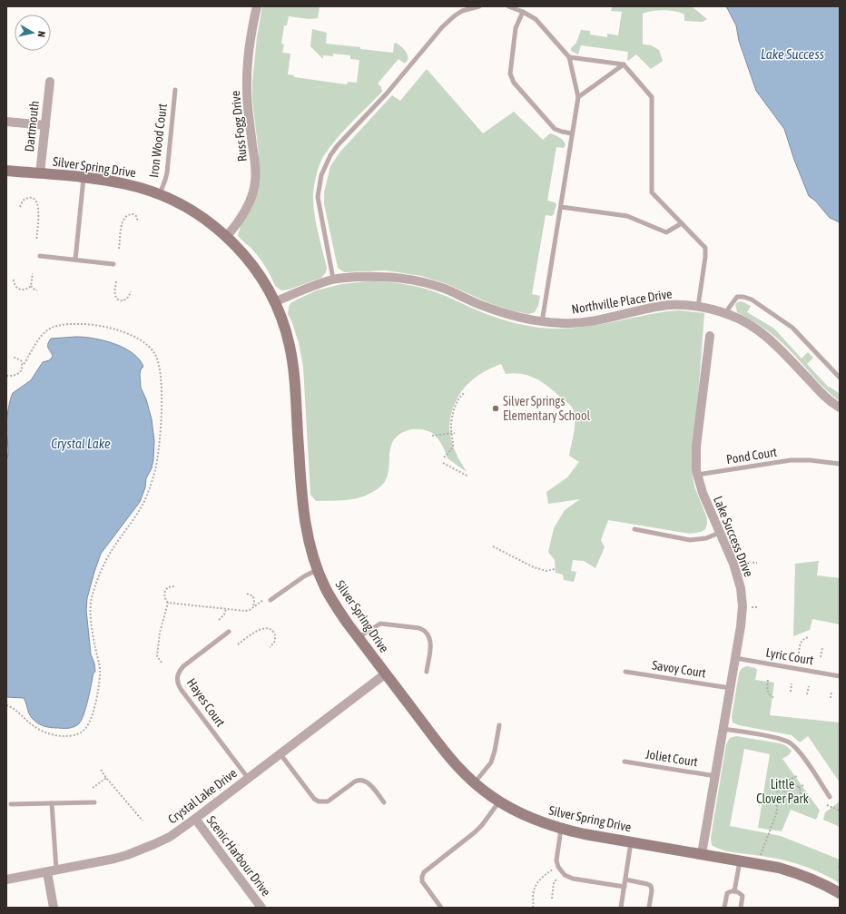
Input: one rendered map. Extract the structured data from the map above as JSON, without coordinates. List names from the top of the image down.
{
  "streets": {
    "street": [
      "Dartmouth",
      "Russ Fogg Drive",
      "Silver Spring Drive",
      "Northville Place Drive",
      "Lake Success Drive",
      "Crystal Lake Drive",
      "Scenic Harbour Drive"
    ],
    "lane": [
      "Iron Wood Court",
      "Pond Court",
      "Lyric Court",
      "Savoy Court",
      "Hayes Court",
      "Joliet Court"
    ]
  },
  "crossings": [
    ["Dartmouth", "Silver Spring Drive"],
    ["Russ Fogg Drive", "Silver Spring Drive"],
    ["Iron Wood Court", "Silver Spring Drive"],
    ["Silver Spring Drive", "Northville Place Drive"],
    ["Silver Spring Drive", "Lake Success Drive"],
    ["Silver Spring Drive", "Crystal Lake Drive"],
    ["Pond Court", "Lake Success Drive"],
    ["Lake Success Drive", "Lyric Court"],
    ["Lake Success Drive", "Savoy Court"],
    ["Lake Success Drive", "Joliet Court"],
    ["Hayes Court", "Crystal Lake Drive"],
    ["Crystal Lake Drive", "Scenic Harbour Drive"]
  ],
  "water": ["Lake Success", "Crystal Lake"],
  "parks": ["Little Clover Park"],
  "places": ["Silver Springs Elementary School"],
  "north": "right"
}
